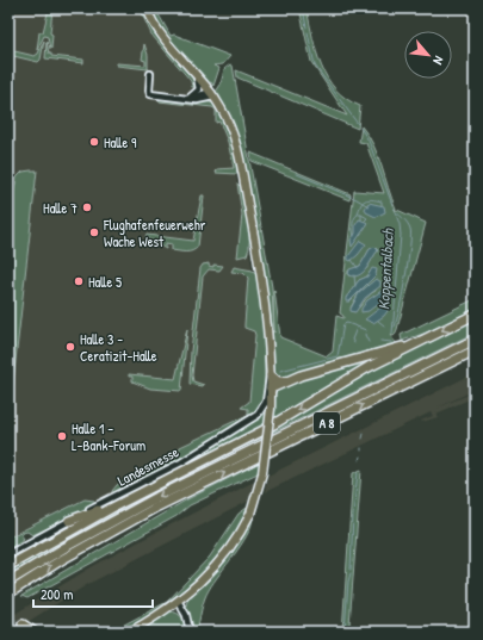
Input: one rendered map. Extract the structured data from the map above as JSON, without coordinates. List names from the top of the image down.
{
  "streets": {
    "highway": ["A 8"],
    "street": ["Landesmesse"]
  },
  "water": ["Koppentalbach"],
  "places": [
    "Halle 9",
    "Halle 7",
    "Flughafenfeuerwehr Wache West",
    "Halle 5",
    "Halle 3 - Ceratizit-Halle",
    "Halle 1 - L-Bank-Forum"
  ],
  "scale_bar": "200 m",
  "north": "bottom right"
}
